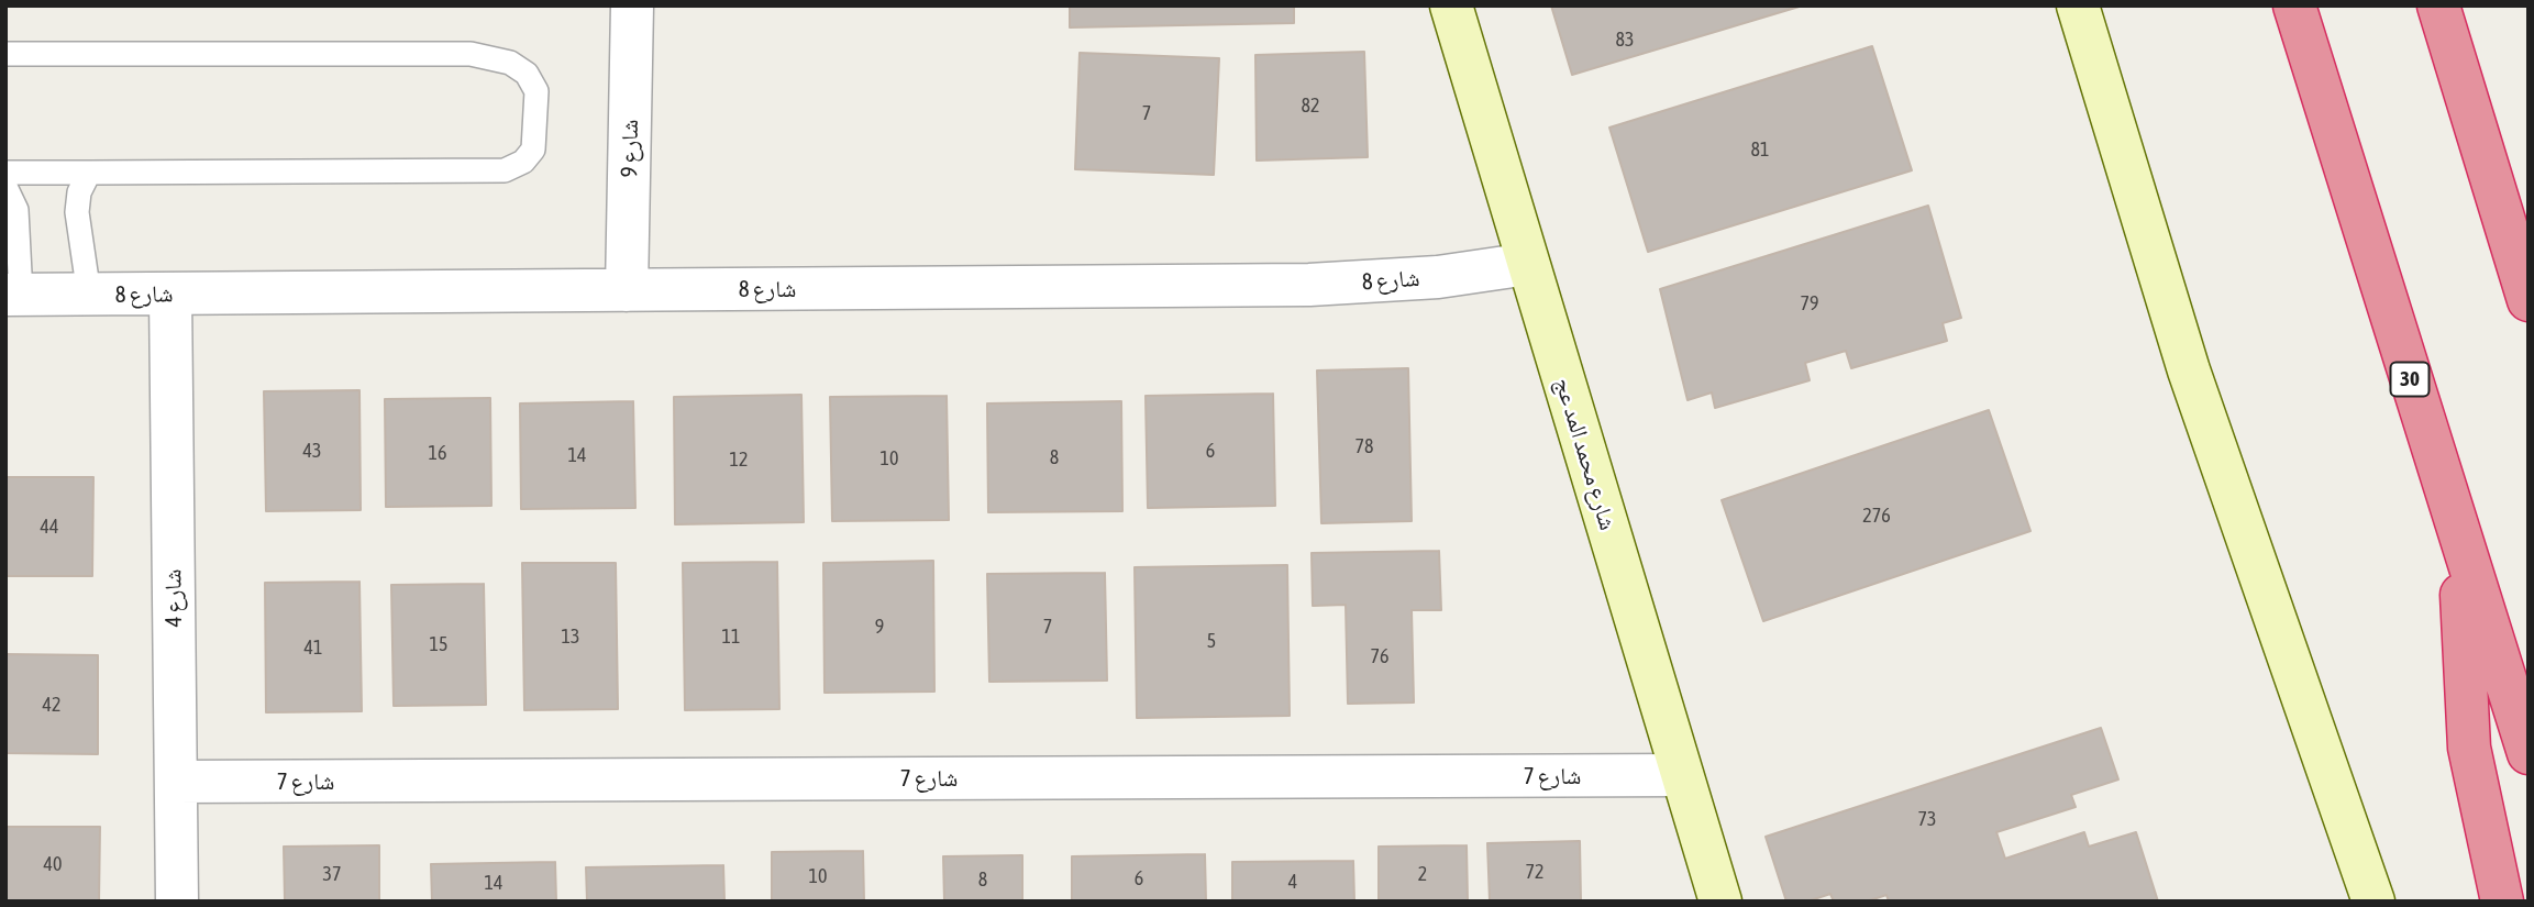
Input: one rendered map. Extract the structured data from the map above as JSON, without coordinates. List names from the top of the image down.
{
  "streets": {
    "highway": ["30"],
    "street": [
      "شارع 9",
      "شارع 8",
      "شارع محمد المد عج",
      "شارع 4",
      "شارع 7"
    ]
  },
  "crossings": [
    ["شارع 9", "شارع 8"],
    ["شارع 8", "شارع محمد المد عج"],
    ["شارع 8", "شارع 4"],
    ["شارع محمد المد عج", "شارع 7"],
    ["شارع 4", "شارع 7"]
  ],
  "house_numbers": [
    "83",
    "82",
    "7",
    "81",
    "79",
    "78",
    "43",
    "6",
    "16",
    "14",
    "8",
    "10",
    "12",
    "276",
    "44",
    "9",
    "7",
    "13",
    "11",
    "5",
    "15",
    "41",
    "76",
    "42",
    "73",
    "40",
    "72",
    "37",
    "2",
    "10",
    "6",
    "8",
    "4",
    "14"
  ]
}
